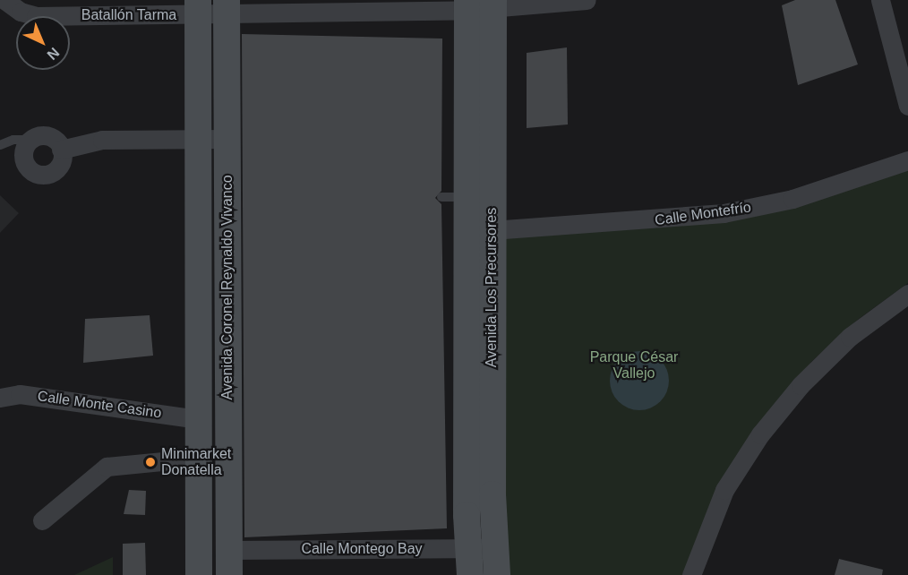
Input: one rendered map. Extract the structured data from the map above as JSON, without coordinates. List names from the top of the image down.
{
  "streets": {
    "street": [
      "Batallón Tarma",
      "Calle Montefrío",
      "Avenida Coronel Reynaldo Vivanco",
      "Avenida Los Precursores",
      "Calle Monte Casino",
      "Calle Montego Bay"
    ]
  },
  "crossings": [
    ["Batallón Tarma", "Avenida Coronel Reynaldo Vivanco"],
    ["Batallón Tarma", "Avenida Los Precursores"],
    ["Calle Montefrío", "Avenida Los Precursores"],
    ["Avenida Coronel Reynaldo Vivanco", "Calle Monte Casino"],
    ["Avenida Coronel Reynaldo Vivanco", "Calle Montego Bay"],
    ["Avenida Los Precursores", "Calle Montego Bay"]
  ],
  "parks": ["Parque César Vallejo"],
  "places": ["Minimarket Donatella"],
  "north": "bottom right"
}
